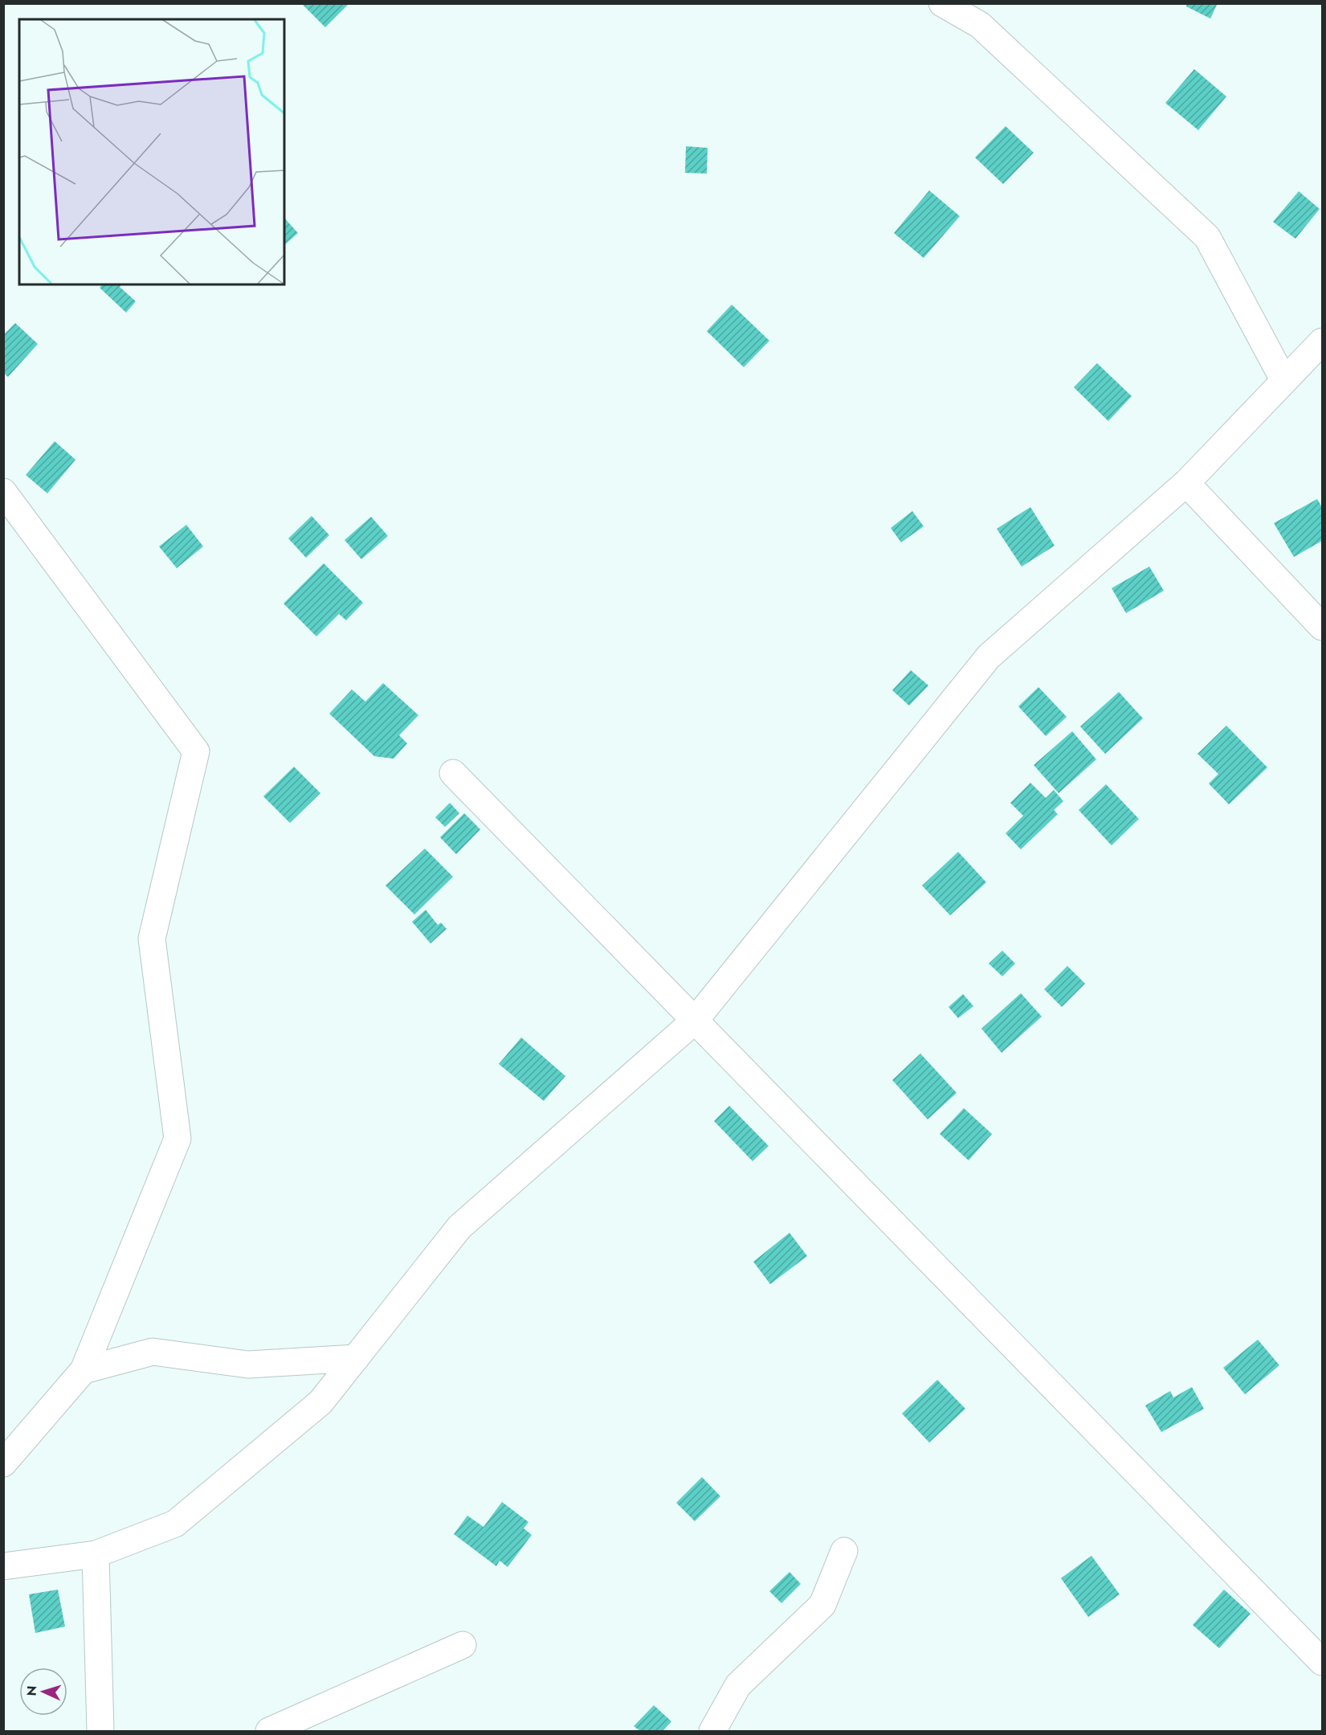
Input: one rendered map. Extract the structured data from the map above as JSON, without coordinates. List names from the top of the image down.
{
  "north": "left"
}
